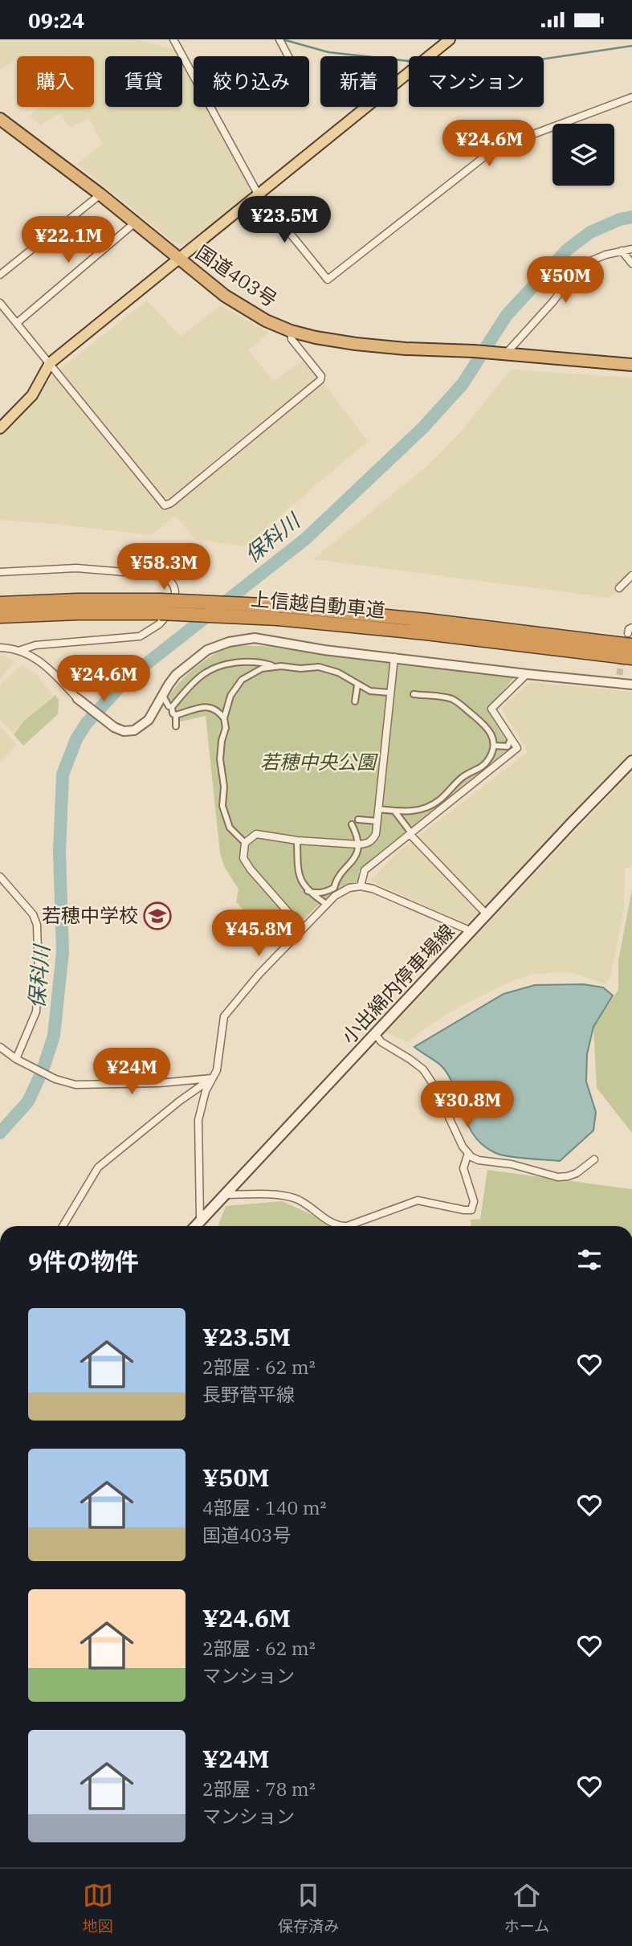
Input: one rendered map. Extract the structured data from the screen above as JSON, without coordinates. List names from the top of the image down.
{
  "streets": {
    "highway": ["国道403号", "上信越自動車道"],
    "main road": ["小出綿内停車場線"]
  },
  "water": ["保科川"],
  "parks": ["若穂中央公園"],
  "places": {
    "school or university": ["若穂中学校"]
  },
  "page": {
    "status": "09:24",
    "chip": [
      "購入",
      "賃貸",
      "絞り込み",
      "新着",
      "マンション"
    ],
    "price": [
      "¥24.6M",
      "¥23.5M",
      "¥22.1M",
      "¥50M",
      "¥58.3M",
      "¥24.6M",
      "¥45.8M",
      "¥24M",
      "¥30.8M"
    ],
    "heading": "9件の物件",
    "list": [
      {
        "name": "¥23.5M",
        "note": "2部屋 · 62 m² · 長野菅平線"
      },
      {
        "name": "¥50M",
        "note": "4部屋 · 140 m² · 国道403号"
      },
      {
        "name": "¥24.6M",
        "note": "2部屋 · 62 m² · マンション"
      },
      {
        "name": "¥24M",
        "note": "2部屋 · 78 m² · マンション"
      }
    ],
    "tabs": ["地図", "保存済み", "ホーム"]
  }
}
